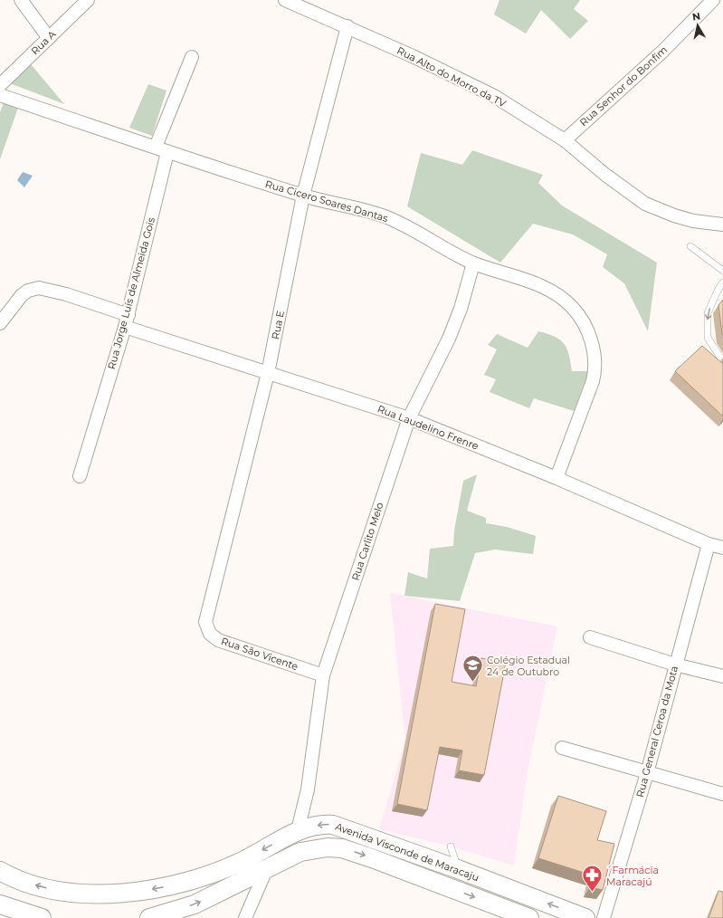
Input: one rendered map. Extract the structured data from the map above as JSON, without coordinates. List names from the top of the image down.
{
  "streets": {
    "main road": ["Avenida Visconde de Maracaju"],
    "street": [
      "Rua A",
      "Rua Alto do Morro da TV",
      "Rua Senhor do Bonfim",
      "Rua Cicero Soares Dantas",
      "Rua Jorge Luís de Almeida Gois",
      "Rua E",
      "Rua Laudelino Frenre",
      "Rua Carlito Melo",
      "Rua São Vicente",
      "Rua General Ceroa da Mota"
    ]
  },
  "crossings": [
    ["Rua Alto do Morro da TV", "Rua Senhor do Bonfim"],
    ["Rua Alto do Morro da TV", "Rua E"],
    ["Rua Cicero Soares Dantas", "Rua Jorge Luís de Almeida Gois"],
    ["Rua Cicero Soares Dantas", "Rua E"],
    ["Rua Cicero Soares Dantas", "Rua Laudelino Frenre"],
    ["Rua Cicero Soares Dantas", "Rua Carlito Melo"],
    ["Rua Jorge Luís de Almeida Gois", "Rua Laudelino Frenre"],
    ["Rua E", "Rua Laudelino Frenre"],
    ["Rua E", "Rua São Vicente"],
    ["Rua Laudelino Frenre", "Rua Carlito Melo"],
    ["Rua Laudelino Frenre", "Rua General Ceroa da Mota"],
    ["Rua Carlito Melo", "Rua São Vicente"],
    ["Rua Carlito Melo", "Avenida Visconde de Maracaju"]
  ],
  "places": {
    "school or university": ["Colégio Estadual 24 de Outubro"],
    "pharmacy": ["´Farmácia Maracajú"]
  },
  "north": "top"
}
